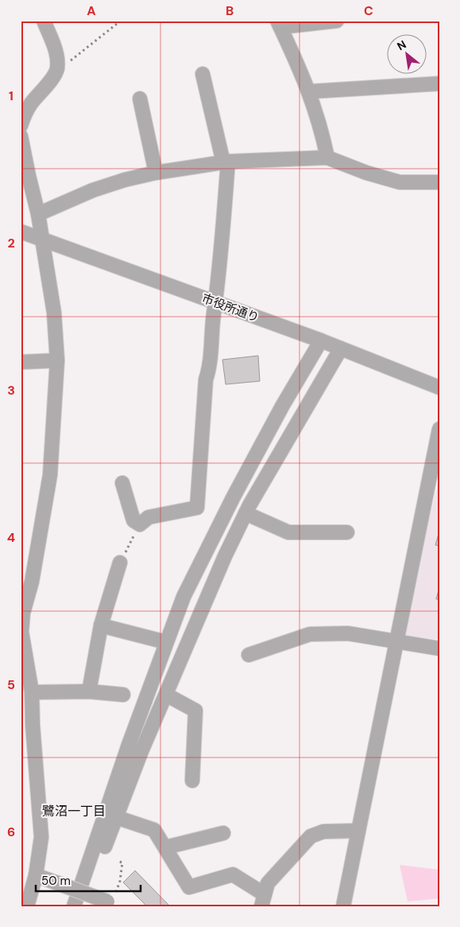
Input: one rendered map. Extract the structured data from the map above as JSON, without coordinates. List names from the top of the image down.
{
  "streets": {
    "street": ["市役所通り"]
  },
  "districts": ["鷺沼一丁目"],
  "scale_bar": "50 m",
  "north": "top left",
  "grid": {
    "columns": ["A", "B", "C"],
    "rows": [
      "1",
      "2",
      "3",
      "4",
      "5",
      "6"
    ]
  }
}
